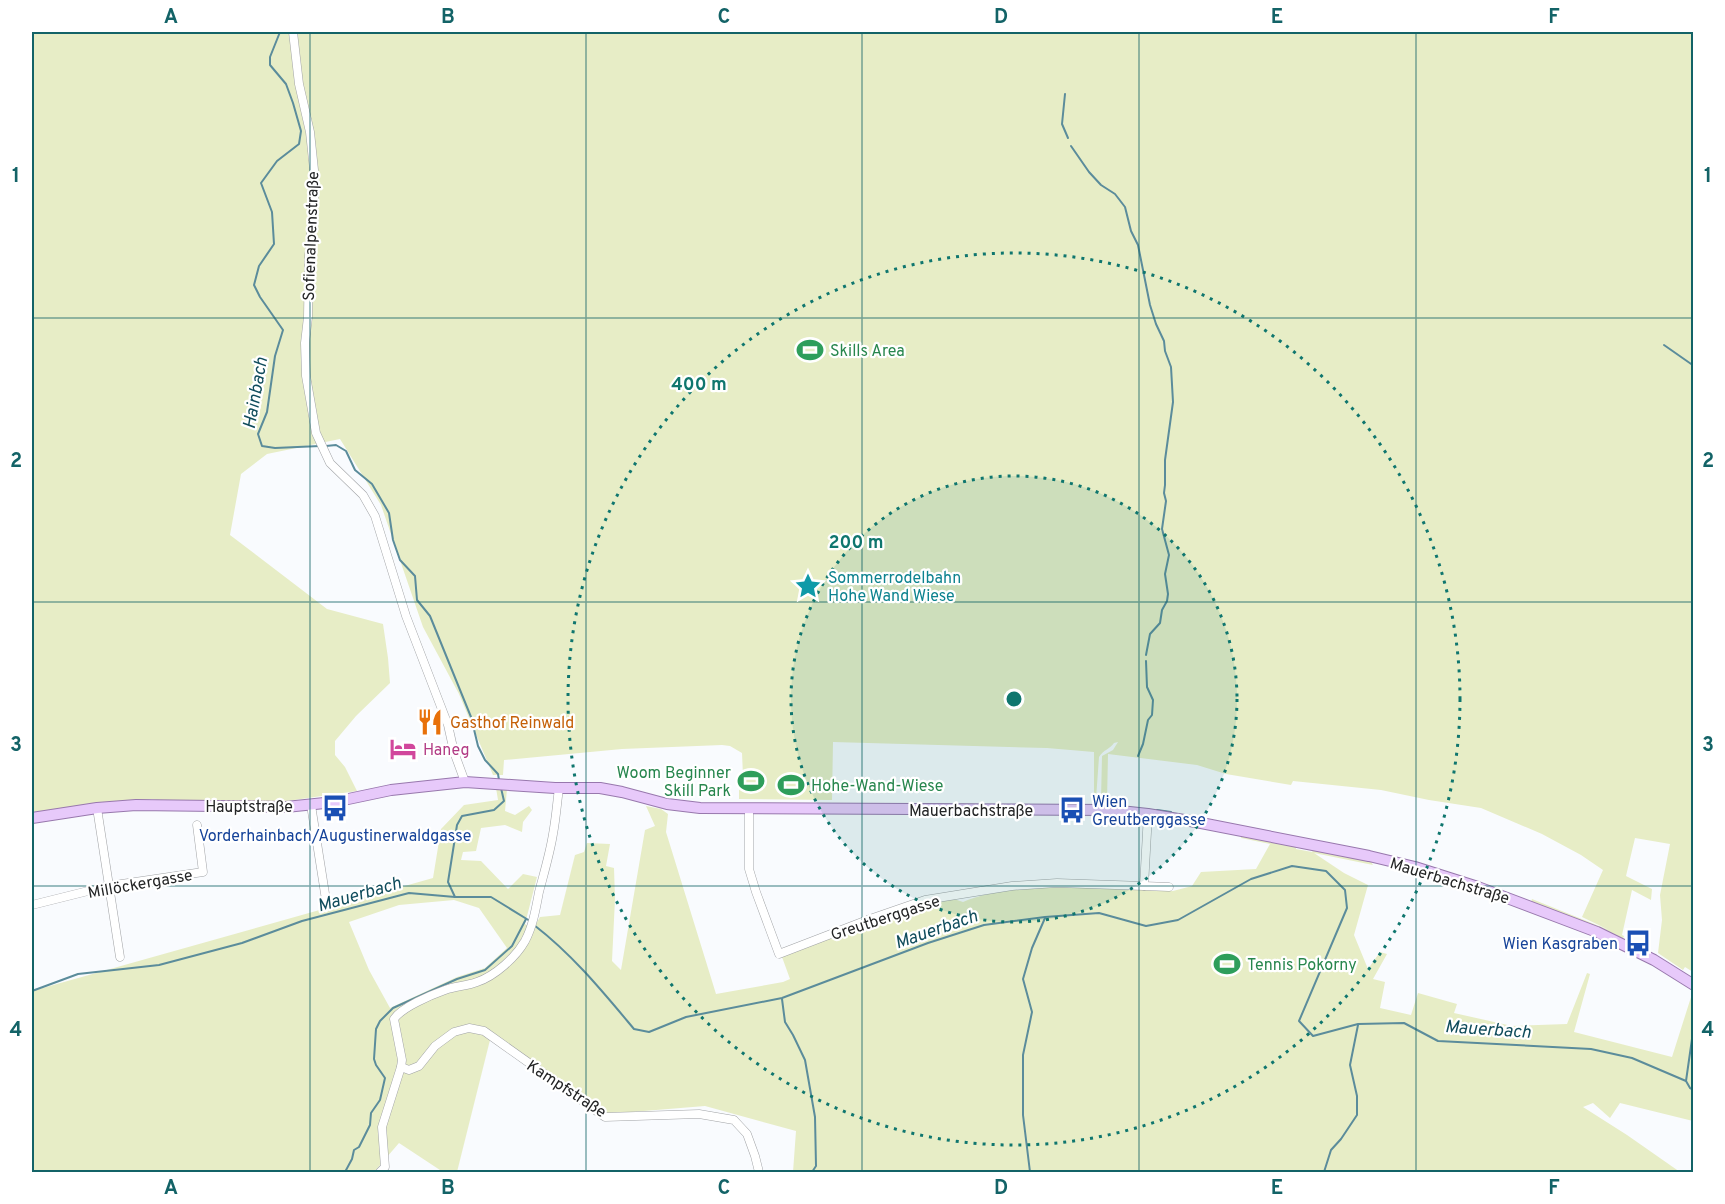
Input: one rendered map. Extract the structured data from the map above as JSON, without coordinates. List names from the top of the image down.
{
  "streets": {
    "main road": ["Hauptstraße", "Mauerbachstraße"],
    "street": [
      "Sofienalpenstraße",
      "Millöckergasse",
      "Greutberggasse",
      "Kampfstraße"
    ]
  },
  "crossings": [
    ["Sofienalpenstraße", "Hauptstraße"],
    ["Sofienalpenstraße", "Mauerbachstraße"],
    ["Hauptstraße", "Mauerbachstraße"],
    ["Mauerbachstraße", "Greutberggasse"]
  ],
  "water": ["Hainbach", "Mauerbach"],
  "places": {
    "sports": [
      "Skills Area",
      "Woom Beginner Skill Park",
      "Hohe-Wand-Wiese",
      "Tennis Pokorny"
    ],
    "place": ["Sommerrodelbahn Hohe Wand Wiese"],
    "restaurant": ["Gasthof Reinwald"],
    "hotel": ["Haneg"],
    "bus stop": ["Vorderhainbach/Augustinerwaldgasse", "Wien Greutberggasse", "Wien Kasgraben"]
  },
  "grid": {
    "columns": [
      "A",
      "B",
      "C",
      "D",
      "E",
      "F"
    ],
    "rows": [
      "1",
      "2",
      "3",
      "4"
    ]
  },
  "rings": ["400 m", "200 m"]
}
